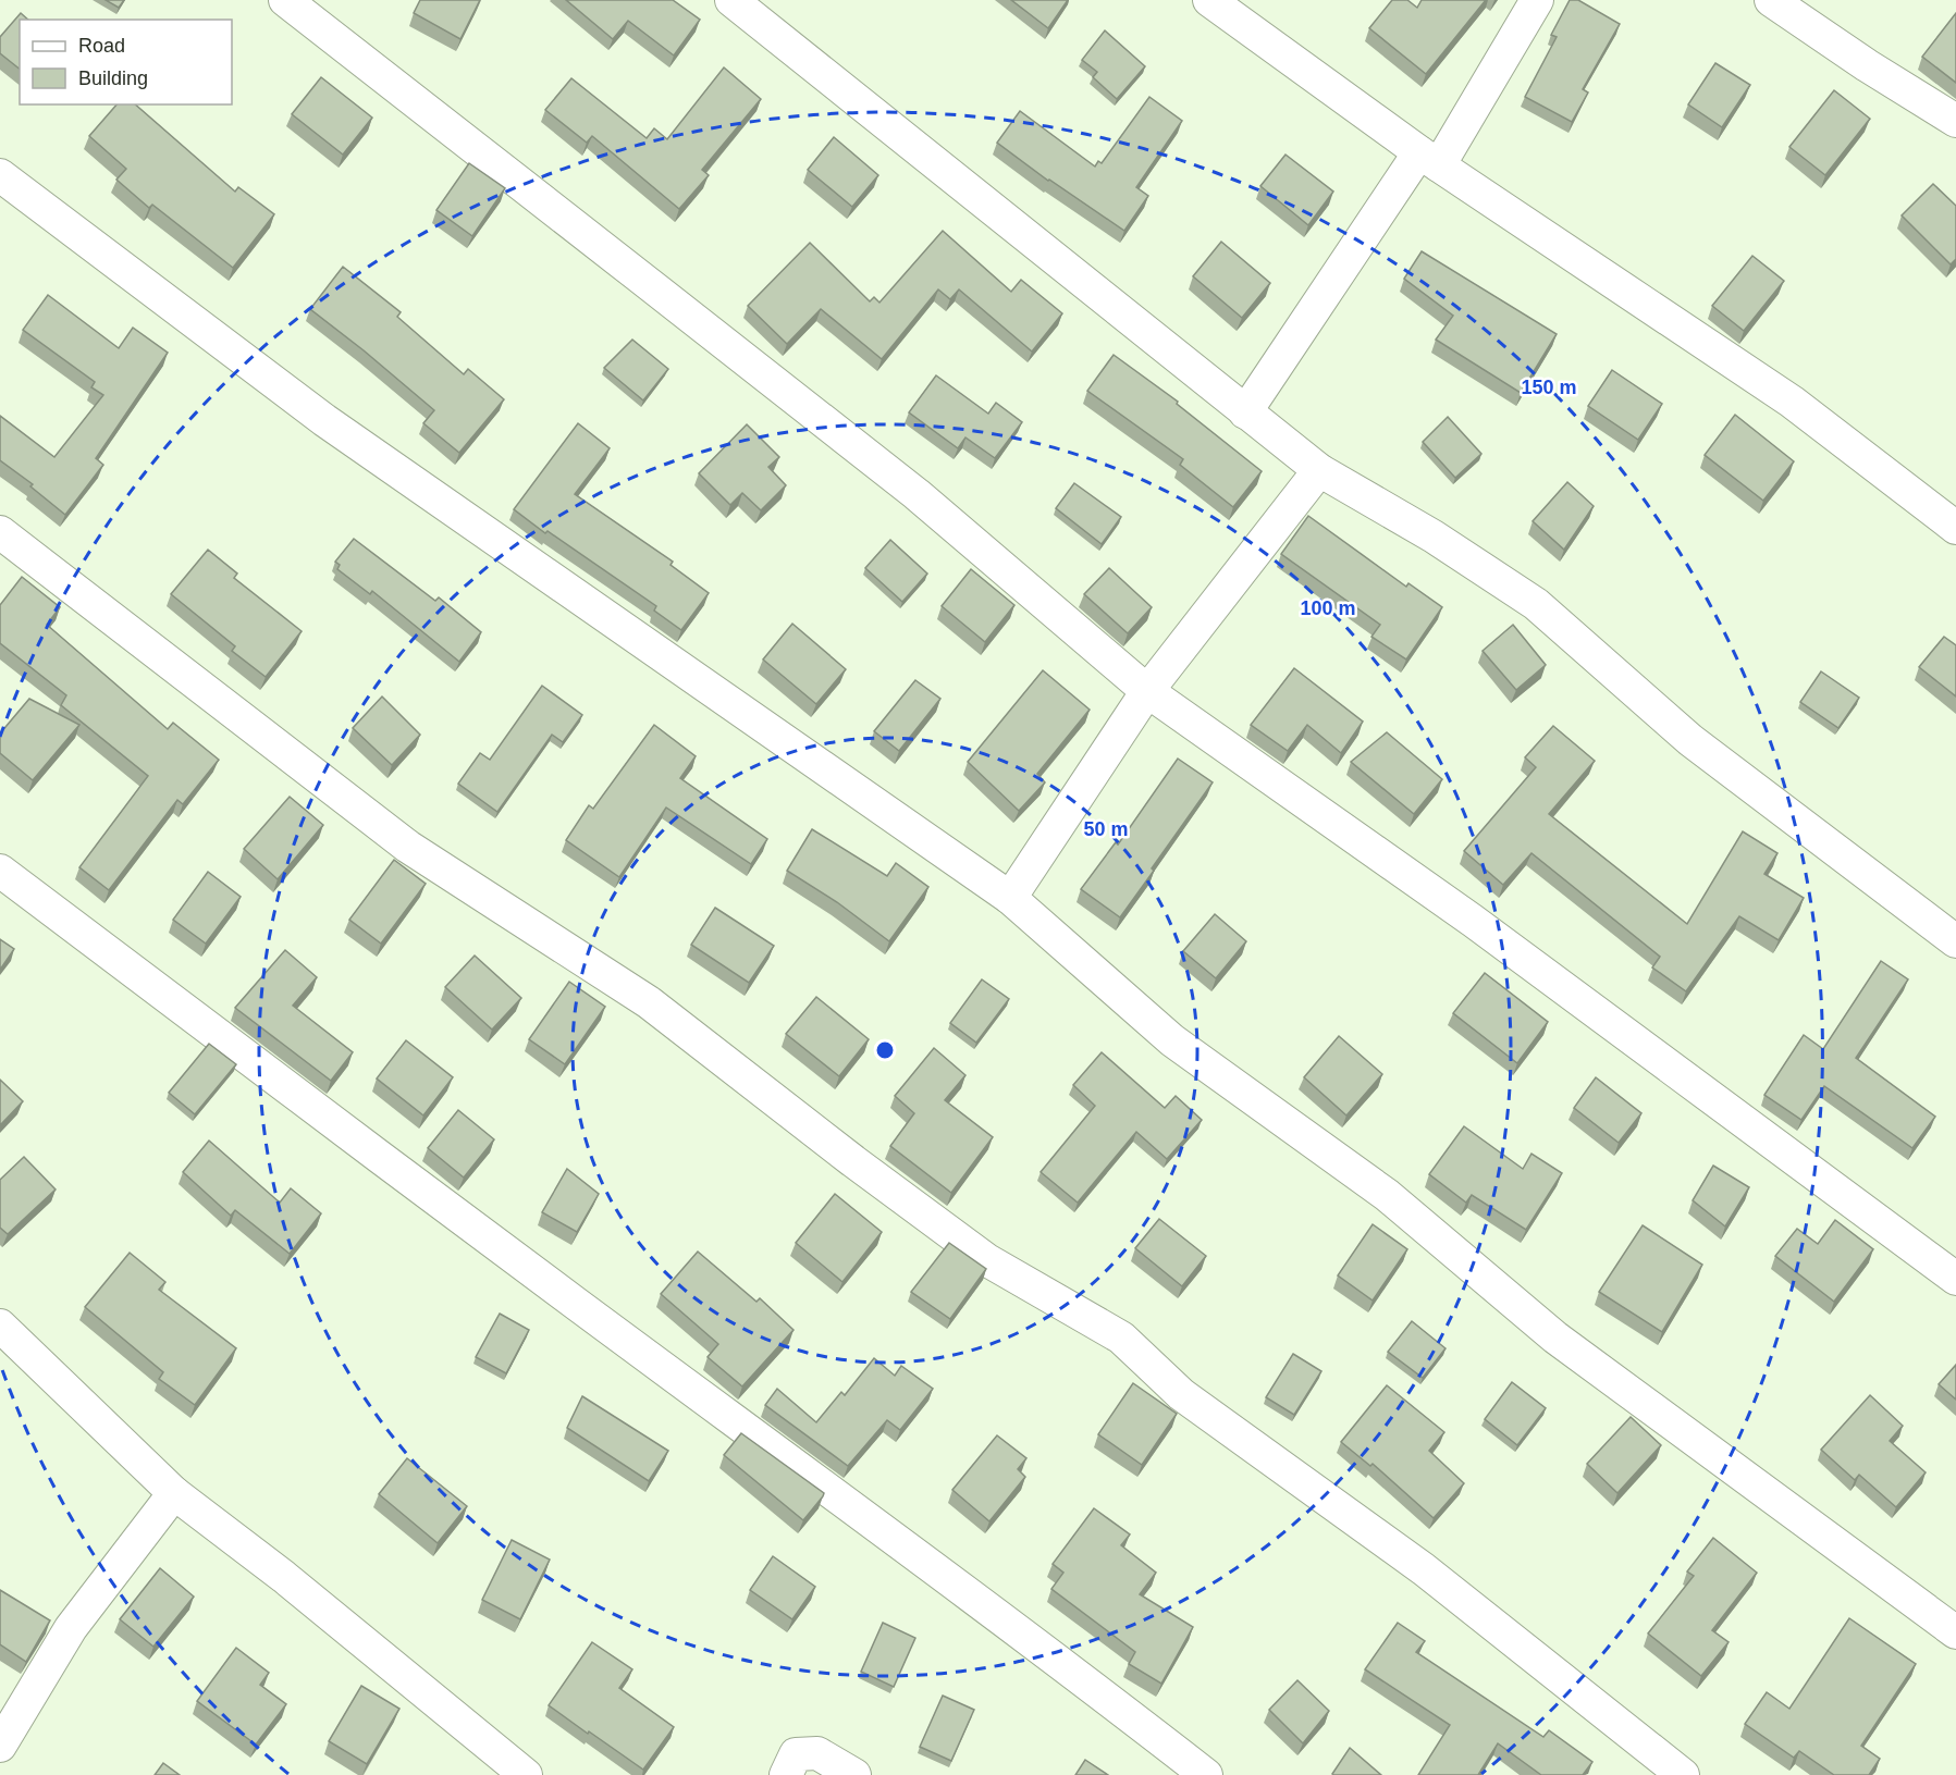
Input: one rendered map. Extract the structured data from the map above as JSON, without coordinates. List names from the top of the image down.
{
  "legend": ["Road", "Building"],
  "rings": ["150 m", "100 m", "50 m"]
}
